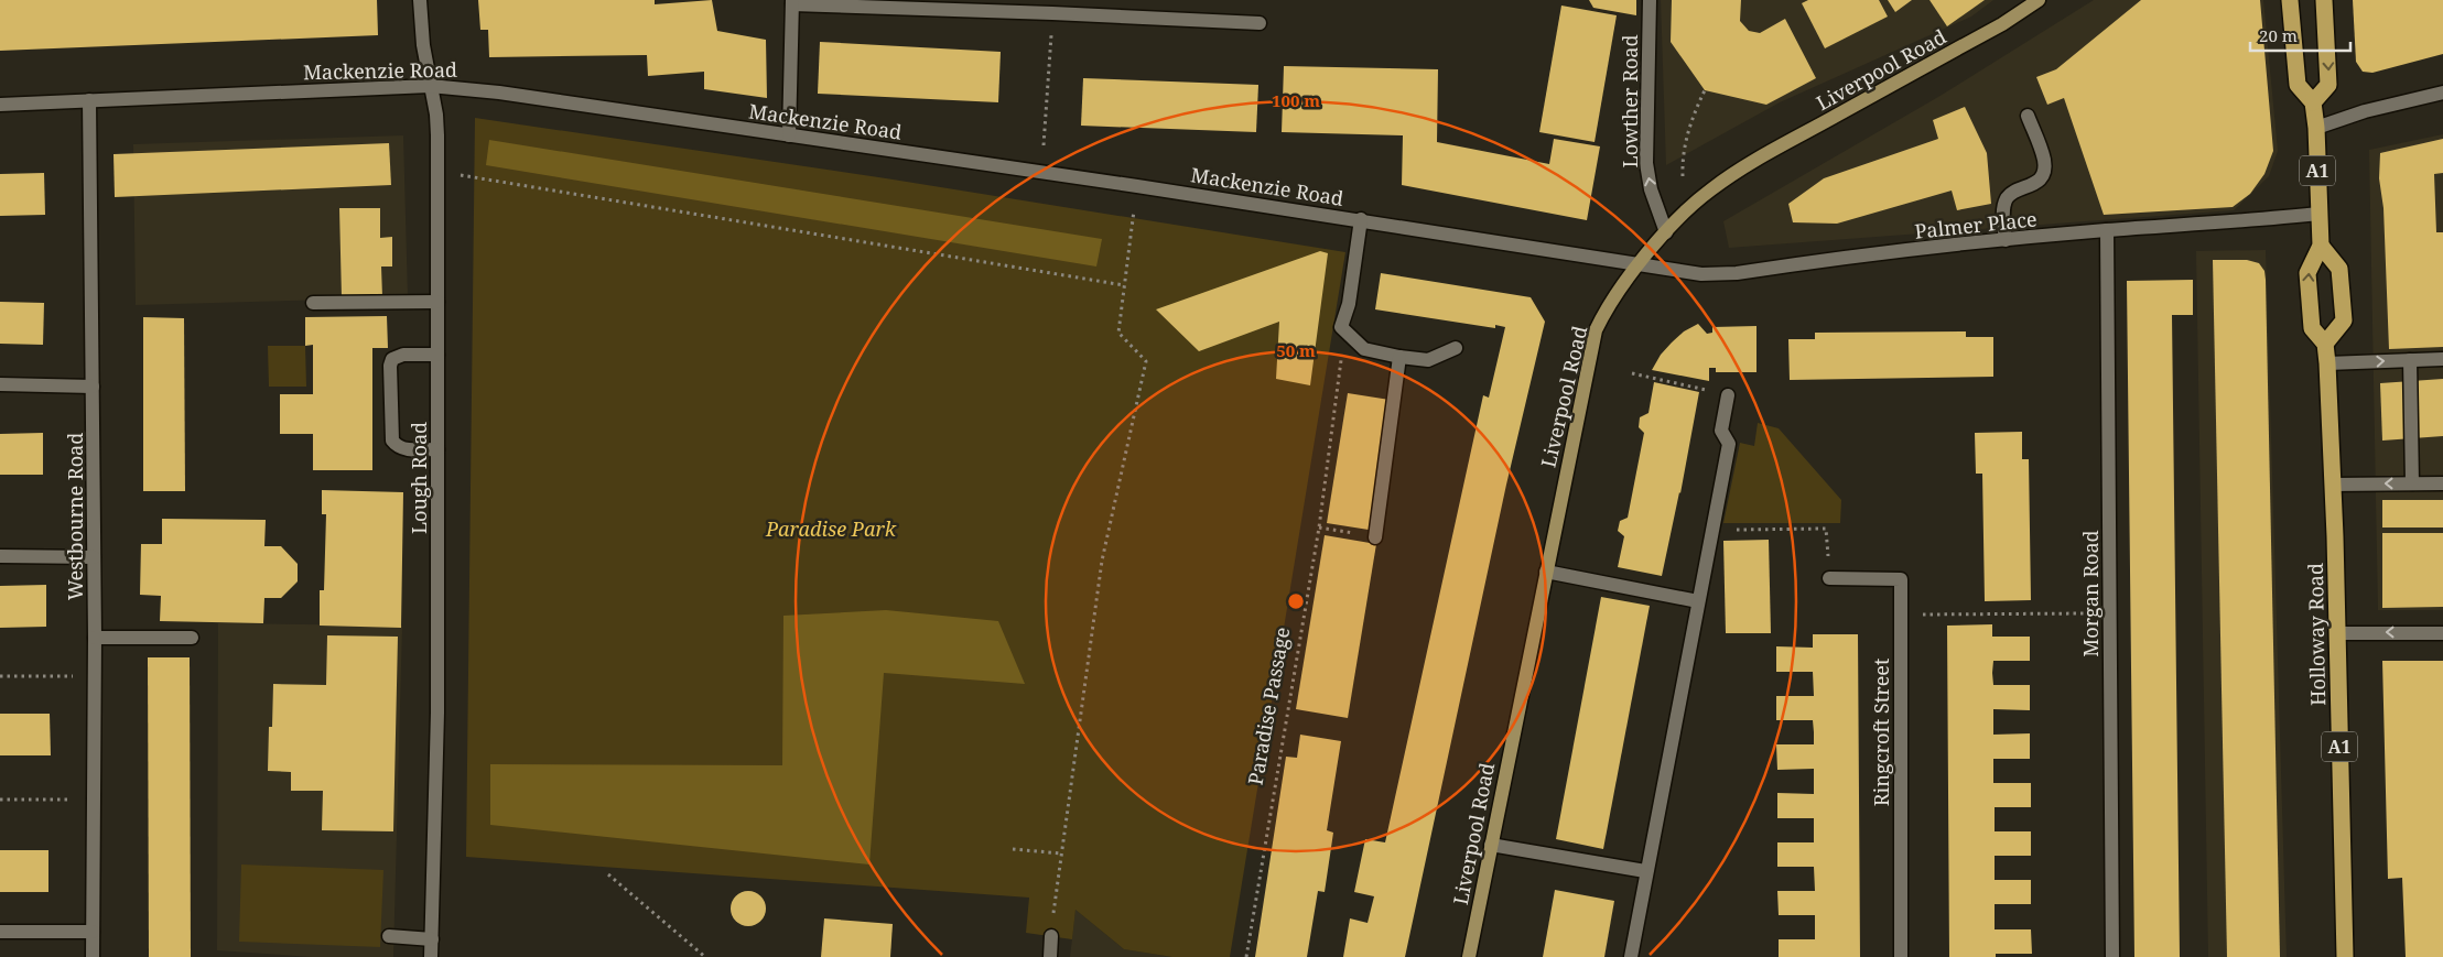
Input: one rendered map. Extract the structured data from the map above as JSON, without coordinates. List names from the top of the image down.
{
  "streets": {
    "highway": ["A1", "Holloway Road"],
    "main road": ["Liverpool Road"],
    "street": [
      "Mackenzie Road",
      "Lowther Road",
      "Palmer Place",
      "Lough Road",
      "Westbourne Road",
      "Morgan Road",
      "Ringcroft Street"
    ],
    "path": ["Paradise Passage"]
  },
  "crossings": [
    ["Liverpool Road", "Mackenzie Road"],
    ["Liverpool Road", "Lowther Road"],
    ["Liverpool Road", "Palmer Place"],
    ["Mackenzie Road", "Palmer Place"],
    ["Mackenzie Road", "Lough Road"],
    ["Mackenzie Road", "Westbourne Road"],
    ["Palmer Place", "Morgan Road"],
    ["Palmer Place", "Holloway Road"]
  ],
  "one_way": ["Lowther Road"],
  "parks": ["Paradise Park"],
  "scale_bar": "20 m",
  "rings": ["100 m", "50 m"]
}
